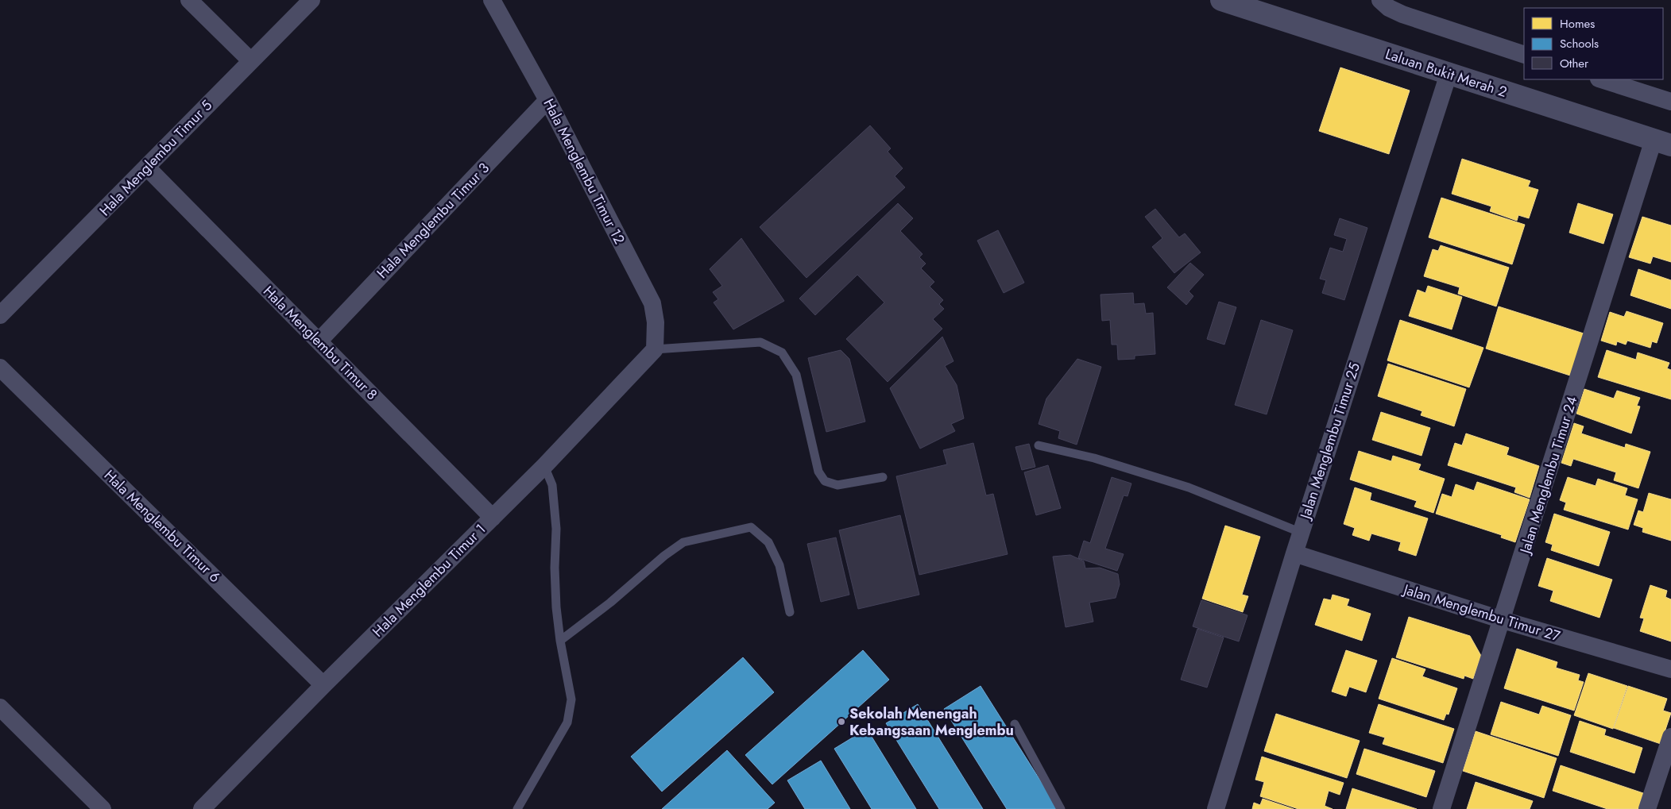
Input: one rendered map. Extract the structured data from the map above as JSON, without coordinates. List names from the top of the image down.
{
  "streets": {
    "street": [
      "Laluan Bukit Merah 2",
      "Hala Menglembu Timur 5",
      "Hala Menglembu Timur 12",
      "Hala Menglembu Timur 3",
      "Hala Menglembu Timur 8",
      "Jalan Menglembu Timur 25",
      "Jalan Menglembu Timur 24",
      "Hala Menglembu Timur 6",
      "Hala Menglembu Timur 1",
      "Jalan Menglembu Timur 27"
    ]
  },
  "crossings": [
    ["Laluan Bukit Merah 2", "Jalan Menglembu Timur 25"],
    ["Laluan Bukit Merah 2", "Jalan Menglembu Timur 24"],
    ["Hala Menglembu Timur 5", "Hala Menglembu Timur 8"],
    ["Hala Menglembu Timur 12", "Hala Menglembu Timur 3"],
    ["Hala Menglembu Timur 12", "Hala Menglembu Timur 1"],
    ["Hala Menglembu Timur 3", "Hala Menglembu Timur 8"],
    ["Hala Menglembu Timur 8", "Hala Menglembu Timur 1"],
    ["Jalan Menglembu Timur 25", "Jalan Menglembu Timur 27"],
    ["Jalan Menglembu Timur 24", "Jalan Menglembu Timur 27"],
    ["Hala Menglembu Timur 6", "Hala Menglembu Timur 1"]
  ],
  "places": ["Sekolah Menengah Kebangsaan Menglembu"],
  "legend": ["Homes", "Schools", "Other"]
}
